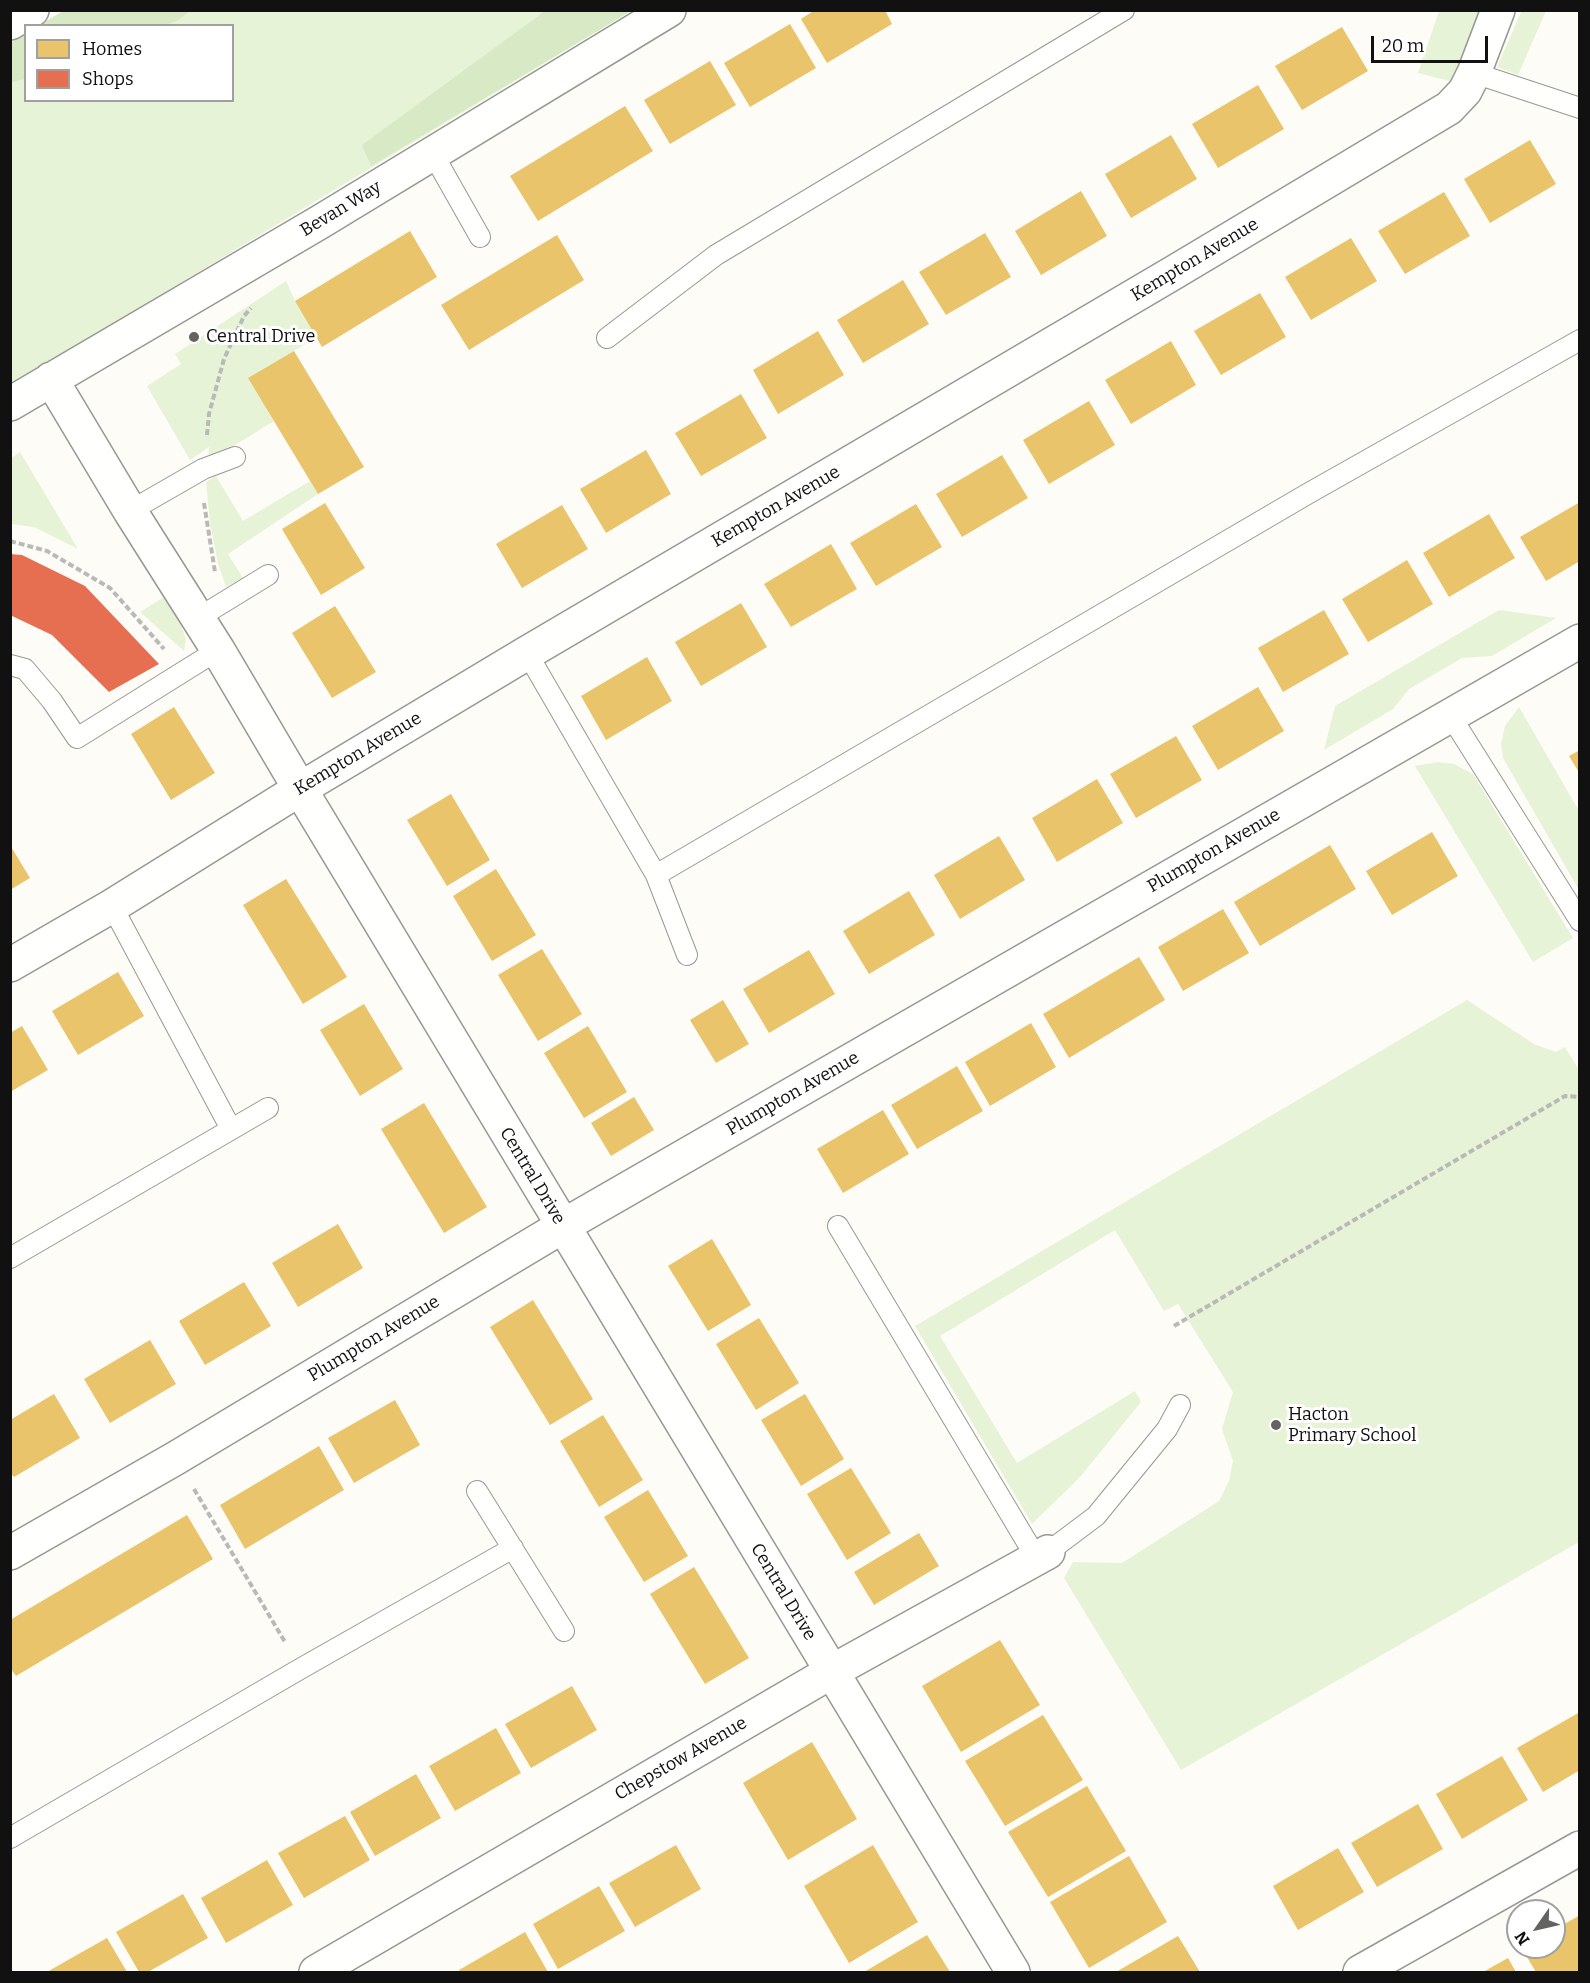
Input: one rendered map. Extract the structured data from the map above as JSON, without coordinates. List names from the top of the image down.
{
  "streets": {
    "street": [
      "Bevan Way",
      "Kempton Avenue",
      "Plumpton Avenue",
      "Central Drive",
      "Chepstow Avenue"
    ]
  },
  "crossings": [
    ["Bevan Way", "Central Drive"],
    ["Kempton Avenue", "Central Drive"],
    ["Plumpton Avenue", "Central Drive"],
    ["Central Drive", "Chepstow Avenue"]
  ],
  "places": ["Central Drive", "Hacton Primary School"],
  "legend": ["Homes", "Shops"],
  "scale_bar": "20 m",
  "north": "bottom left"
}
